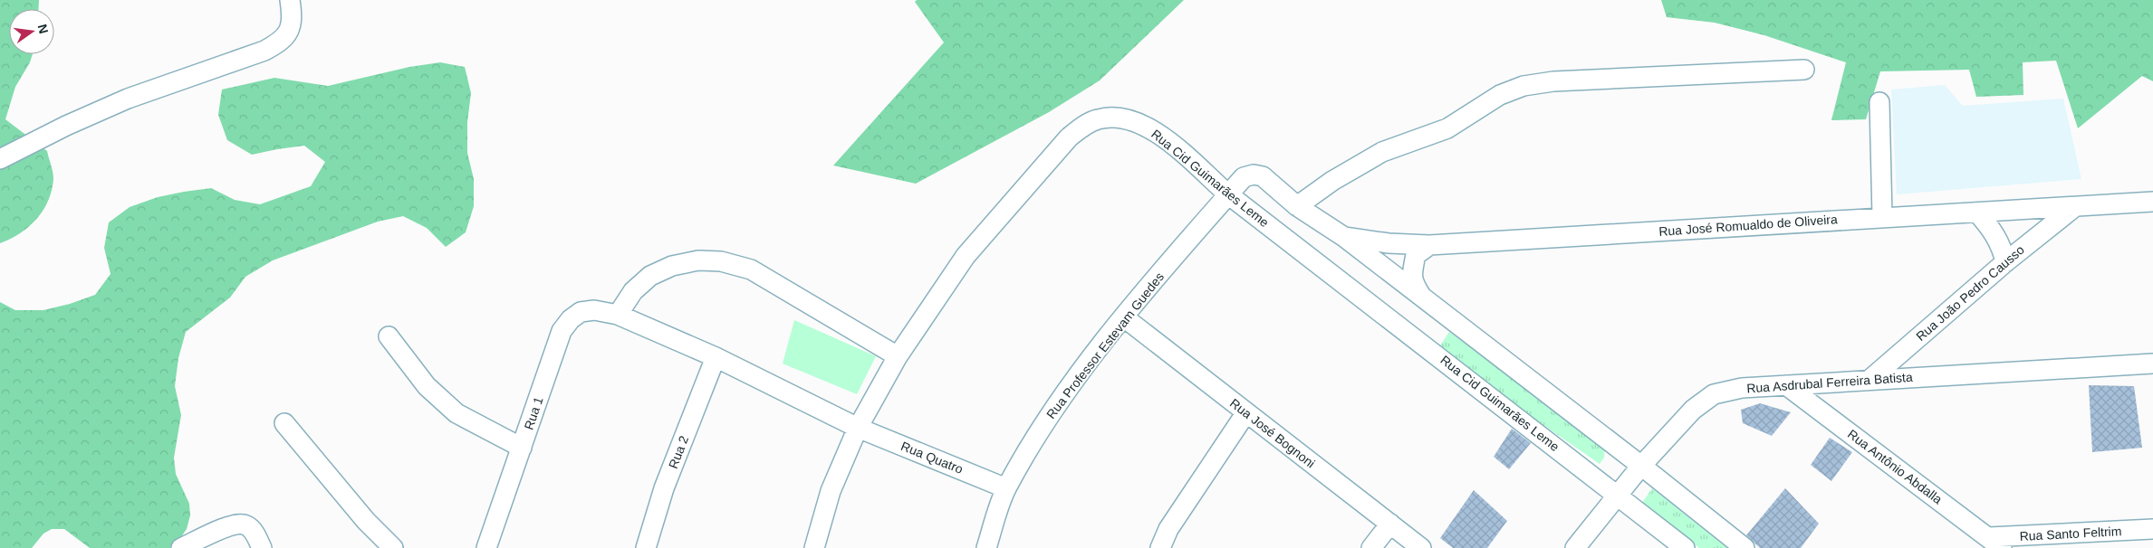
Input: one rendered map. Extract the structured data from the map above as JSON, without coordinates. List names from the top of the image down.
{
  "streets": {
    "street": [
      "Rua Cid Guimarães Leme",
      "Rua José Romualdo de Oliveira",
      "Rua João Pedro Causso",
      "Rua Professor Estevam Guedes",
      "Rua Asdrubal Ferreira Batista",
      "Rua 1",
      "Rua José Bognoni",
      "Rua 2",
      "Rua Quatro",
      "Rua Antônio Abdalla",
      "Rua Santo Feltrim"
    ]
  },
  "crossings": [
    ["Rua Cid Guimarães Leme", "Rua Professor Estevam Guedes"],
    ["Rua Cid Guimarães Leme", "Rua Asdrubal Ferreira Batista"],
    ["Rua Cid Guimarães Leme", "Rua Quatro"],
    ["Rua José Romualdo de Oliveira", "Rua João Pedro Causso"],
    ["Rua João Pedro Causso", "Rua Asdrubal Ferreira Batista"],
    ["Rua Professor Estevam Guedes", "Rua José Bognoni"],
    ["Rua Professor Estevam Guedes", "Rua Quatro"],
    ["Rua Asdrubal Ferreira Batista", "Rua Antônio Abdalla"],
    ["Rua 1", "Rua Quatro"],
    ["Rua 2", "Rua Quatro"],
    ["Rua Antônio Abdalla", "Rua Santo Feltrim"]
  ],
  "north": "right"
}
